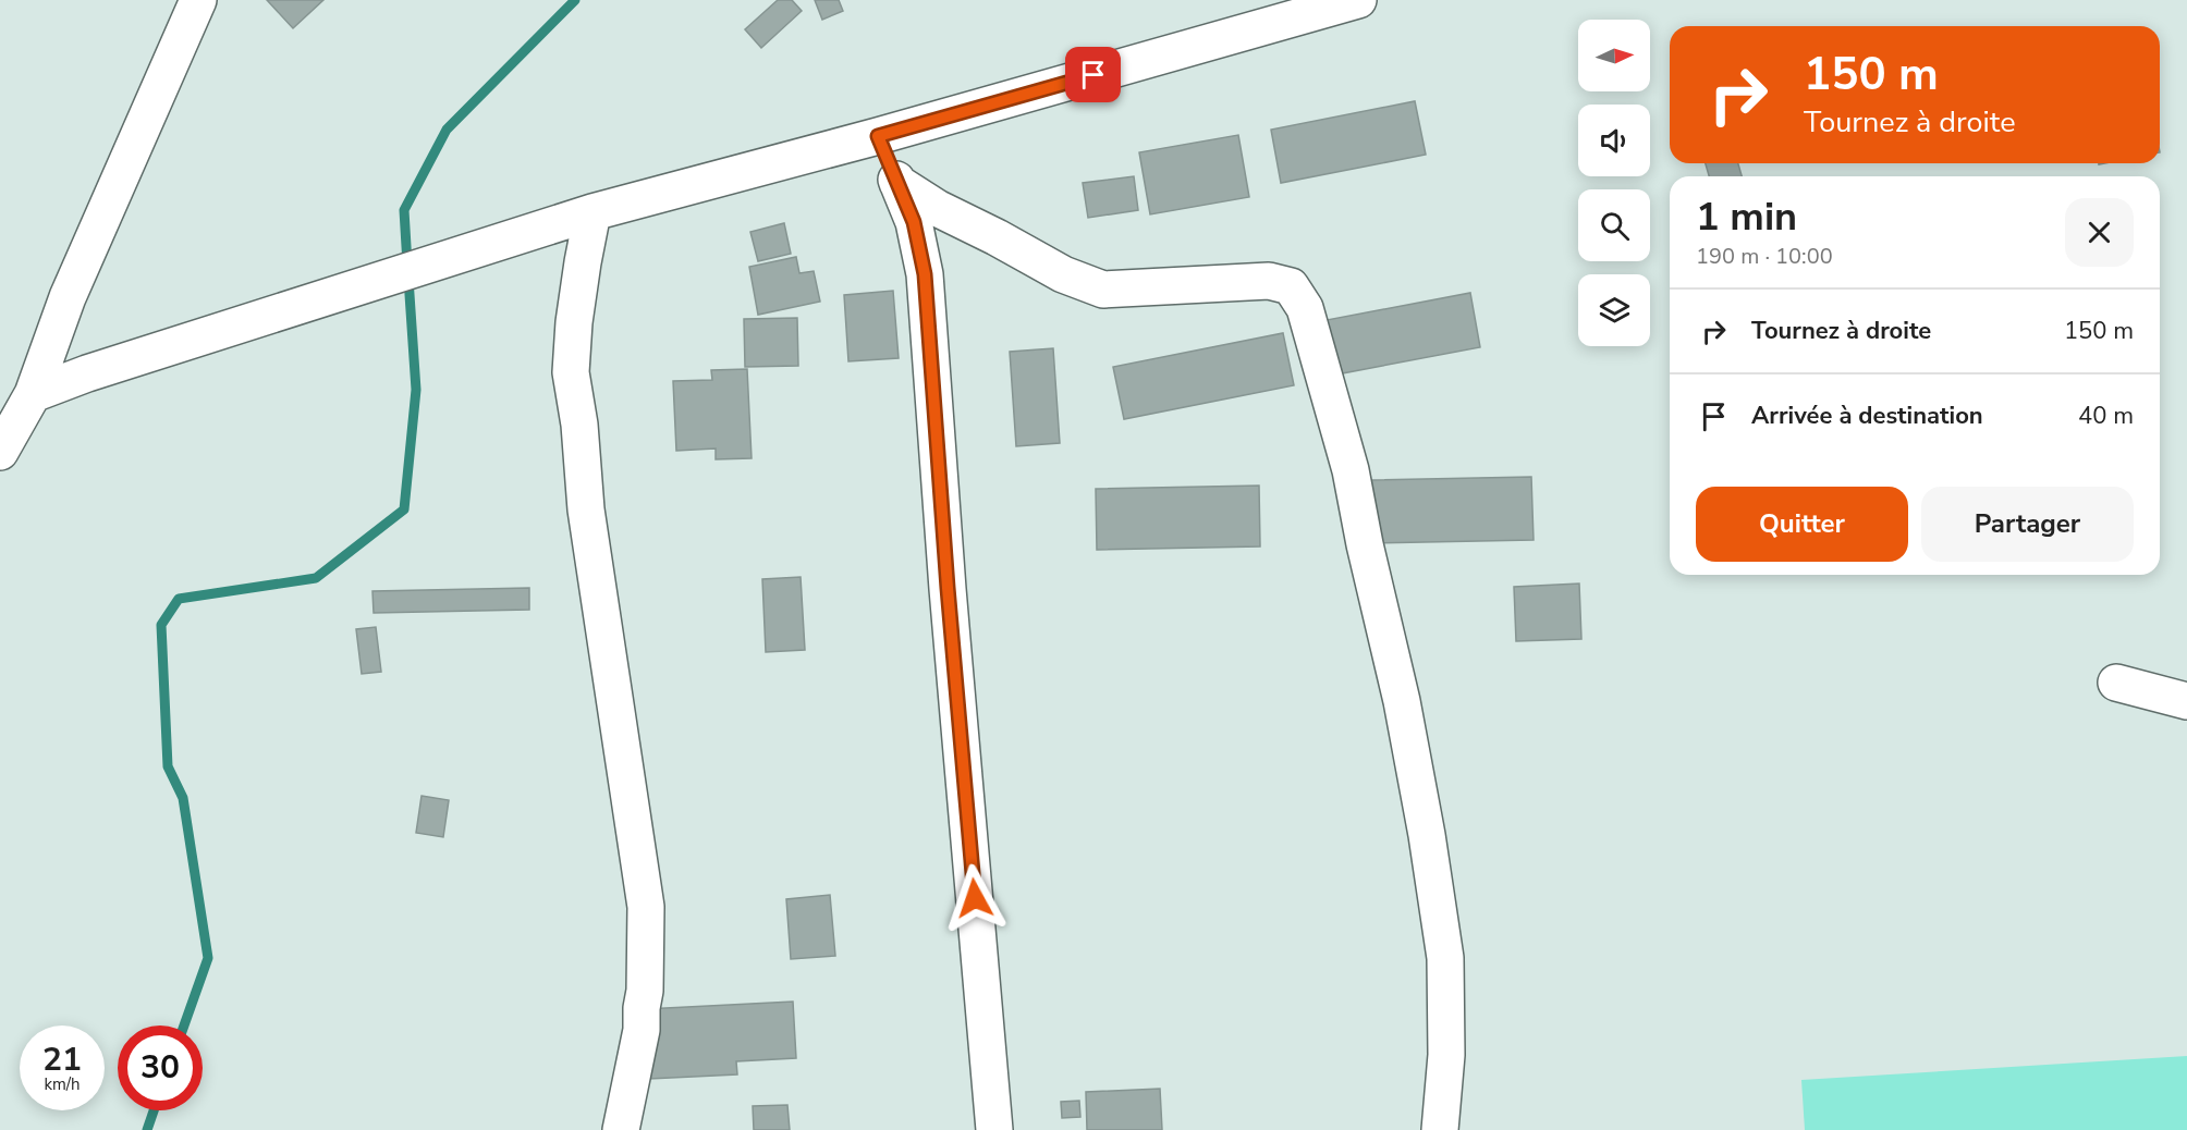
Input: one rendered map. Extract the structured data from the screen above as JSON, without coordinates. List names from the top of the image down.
{
  "north": "right",
  "page": {
    "turn": ["150 m", "Tournez à droite"],
    "heading": ["1 min", "190 m · 10:00"],
    "list": [
      {
        "name": "Tournez à droite",
        "value": "150 m"
      },
      {
        "name": "Arrivée à destination",
        "value": "40 m"
      }
    ],
    "buttons": ["Quitter", "Partager"],
    "speed": "21 km/h",
    "limit": "30"
  }
}
